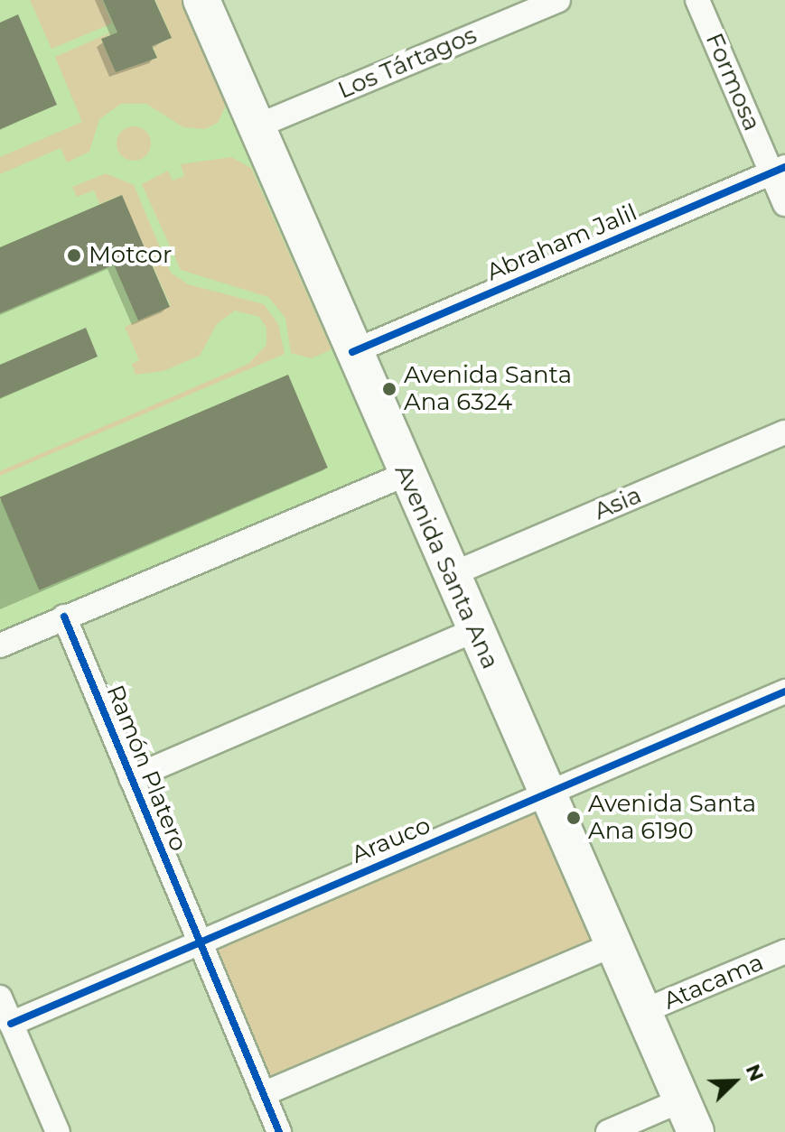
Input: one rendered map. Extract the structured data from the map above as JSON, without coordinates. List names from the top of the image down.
{
  "streets": {
    "main road": ["Avenida Santa Ana"],
    "street": [
      "Los Tártagos",
      "Formosa",
      "Abraham Jalil",
      "Asia",
      "Ramón Platero",
      "Arauco",
      "Atacama"
    ]
  },
  "crossings": [
    ["Los Tártagos", "Avenida Santa Ana"],
    ["Formosa", "Abraham Jalil"],
    ["Abraham Jalil", "Avenida Santa Ana"],
    ["Asia", "Avenida Santa Ana"],
    ["Avenida Santa Ana", "Arauco"],
    ["Avenida Santa Ana", "Atacama"],
    ["Ramón Platero", "Arauco"]
  ],
  "places": ["Motcor", "Avenida Santa Ana 6324", "Avenida Santa Ana 6190"],
  "north": "top right"
}
